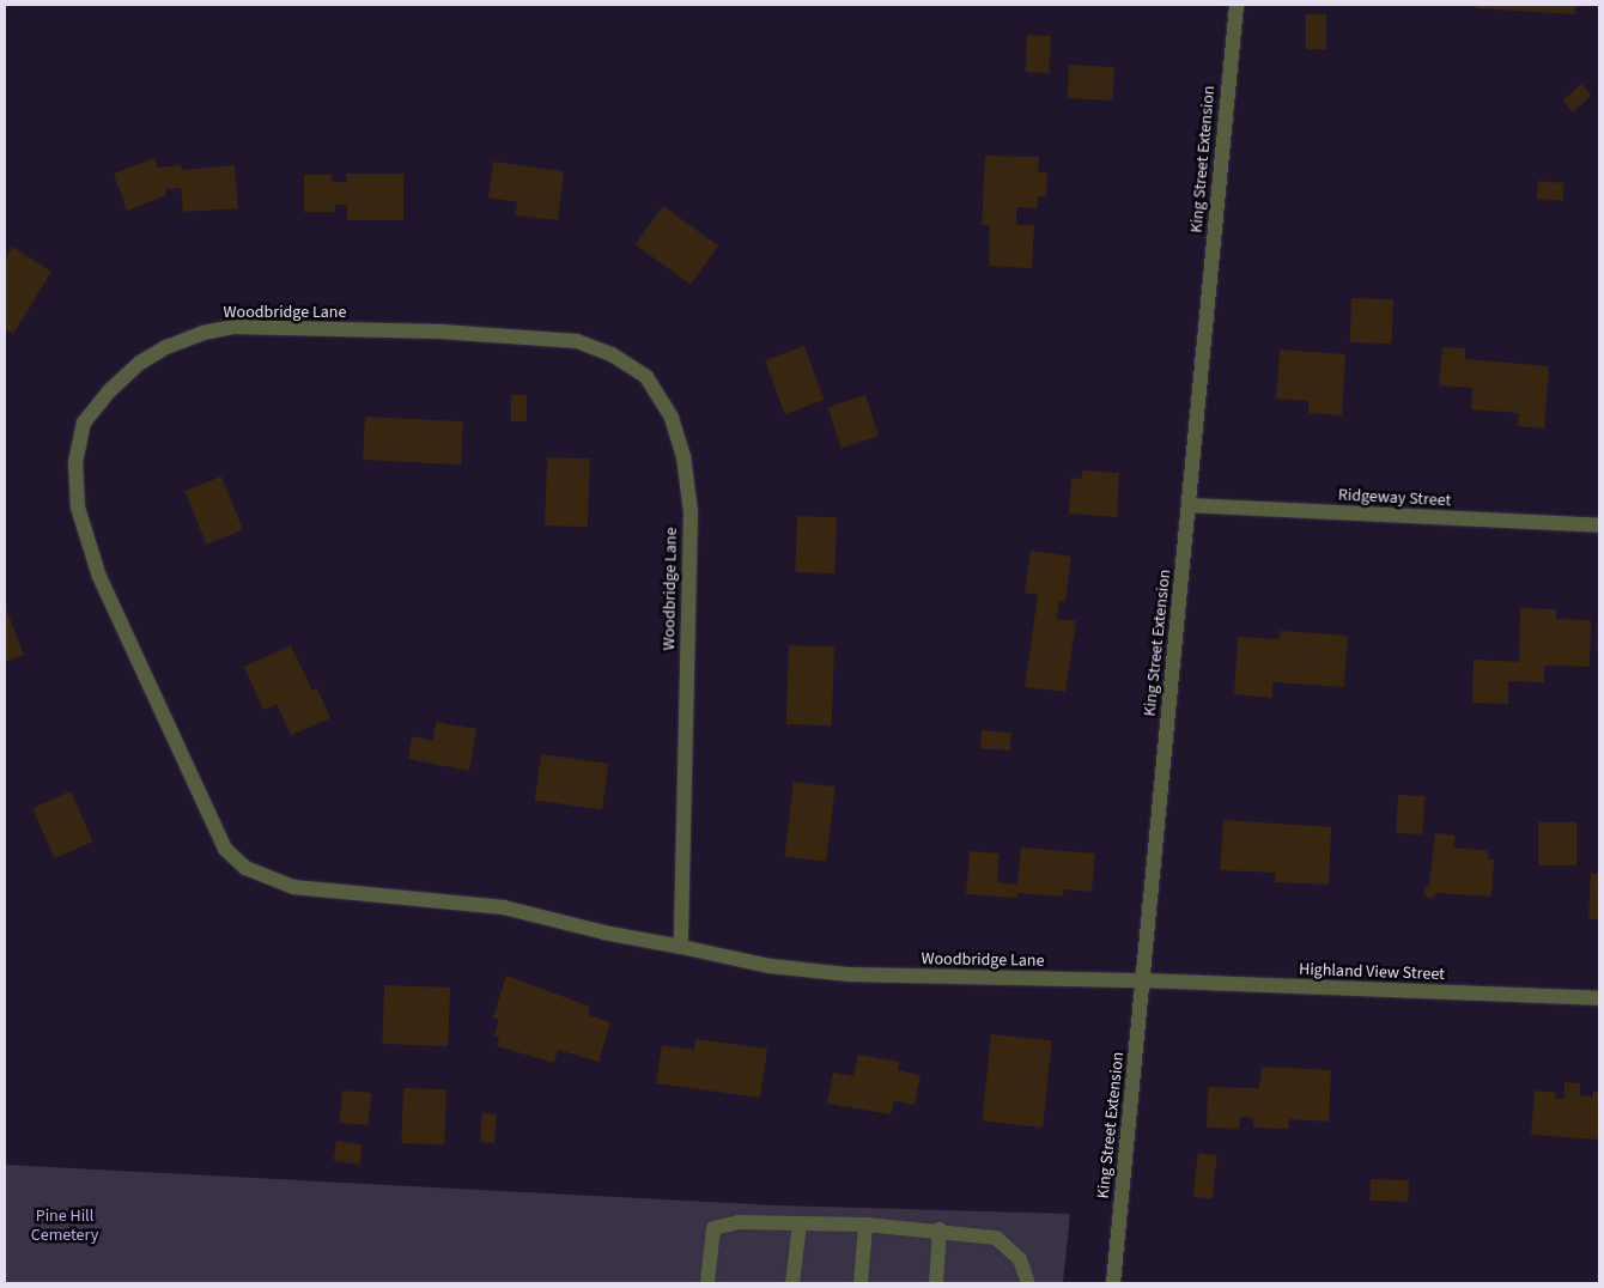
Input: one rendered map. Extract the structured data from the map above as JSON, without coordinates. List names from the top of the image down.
{
  "streets": {
    "street": [
      "King Street Extension",
      "Woodbridge Lane",
      "Ridgeway Street",
      "Highland View Street"
    ]
  },
  "crossings": [
    ["King Street Extension", "Woodbridge Lane"],
    ["King Street Extension", "Ridgeway Street"],
    ["King Street Extension", "Highland View Street"],
    ["Woodbridge Lane", "Highland View Street"]
  ],
  "parks": ["Pine Hill Cemetery"]
}
